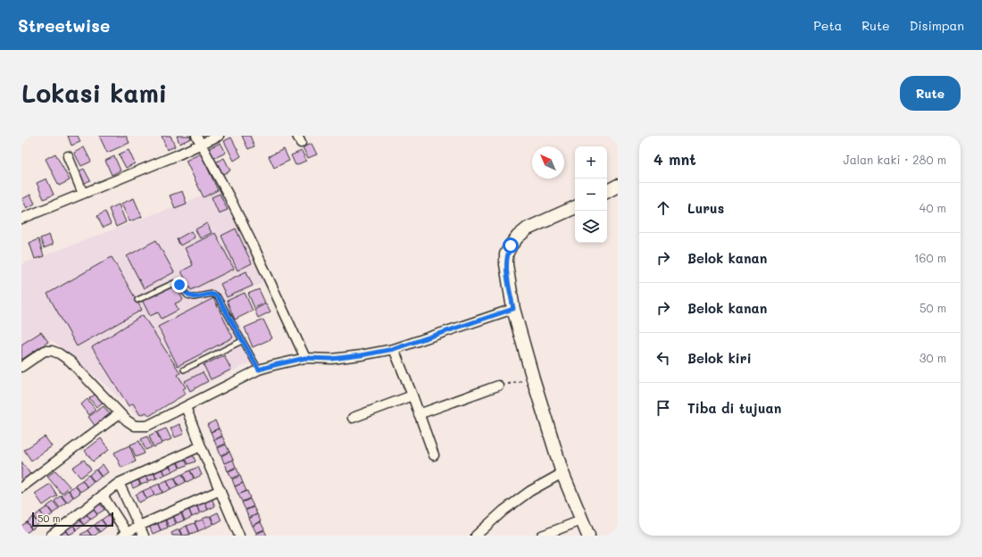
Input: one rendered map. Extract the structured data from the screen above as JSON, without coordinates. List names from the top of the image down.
{
  "scale_bar": "50 m",
  "north": "top left",
  "page": {
    "header": "Streetwise",
    "nav": ["Peta", "Rute", "Disimpan"],
    "buttons": "Rute",
    "title": "Lokasi kami",
    "heading": ["4 mnt", "Jalan kaki · 280 m"],
    "map_buttons": ["+", "−"],
    "list": [
      ["Lurus", "40 m"],
      ["Belok kanan", "160 m"],
      ["Belok kanan", "50 m"],
      ["Belok kiri", "30 m"],
      "Tiba di tujuan"
    ],
    "scale": "50 m"
  }
}
